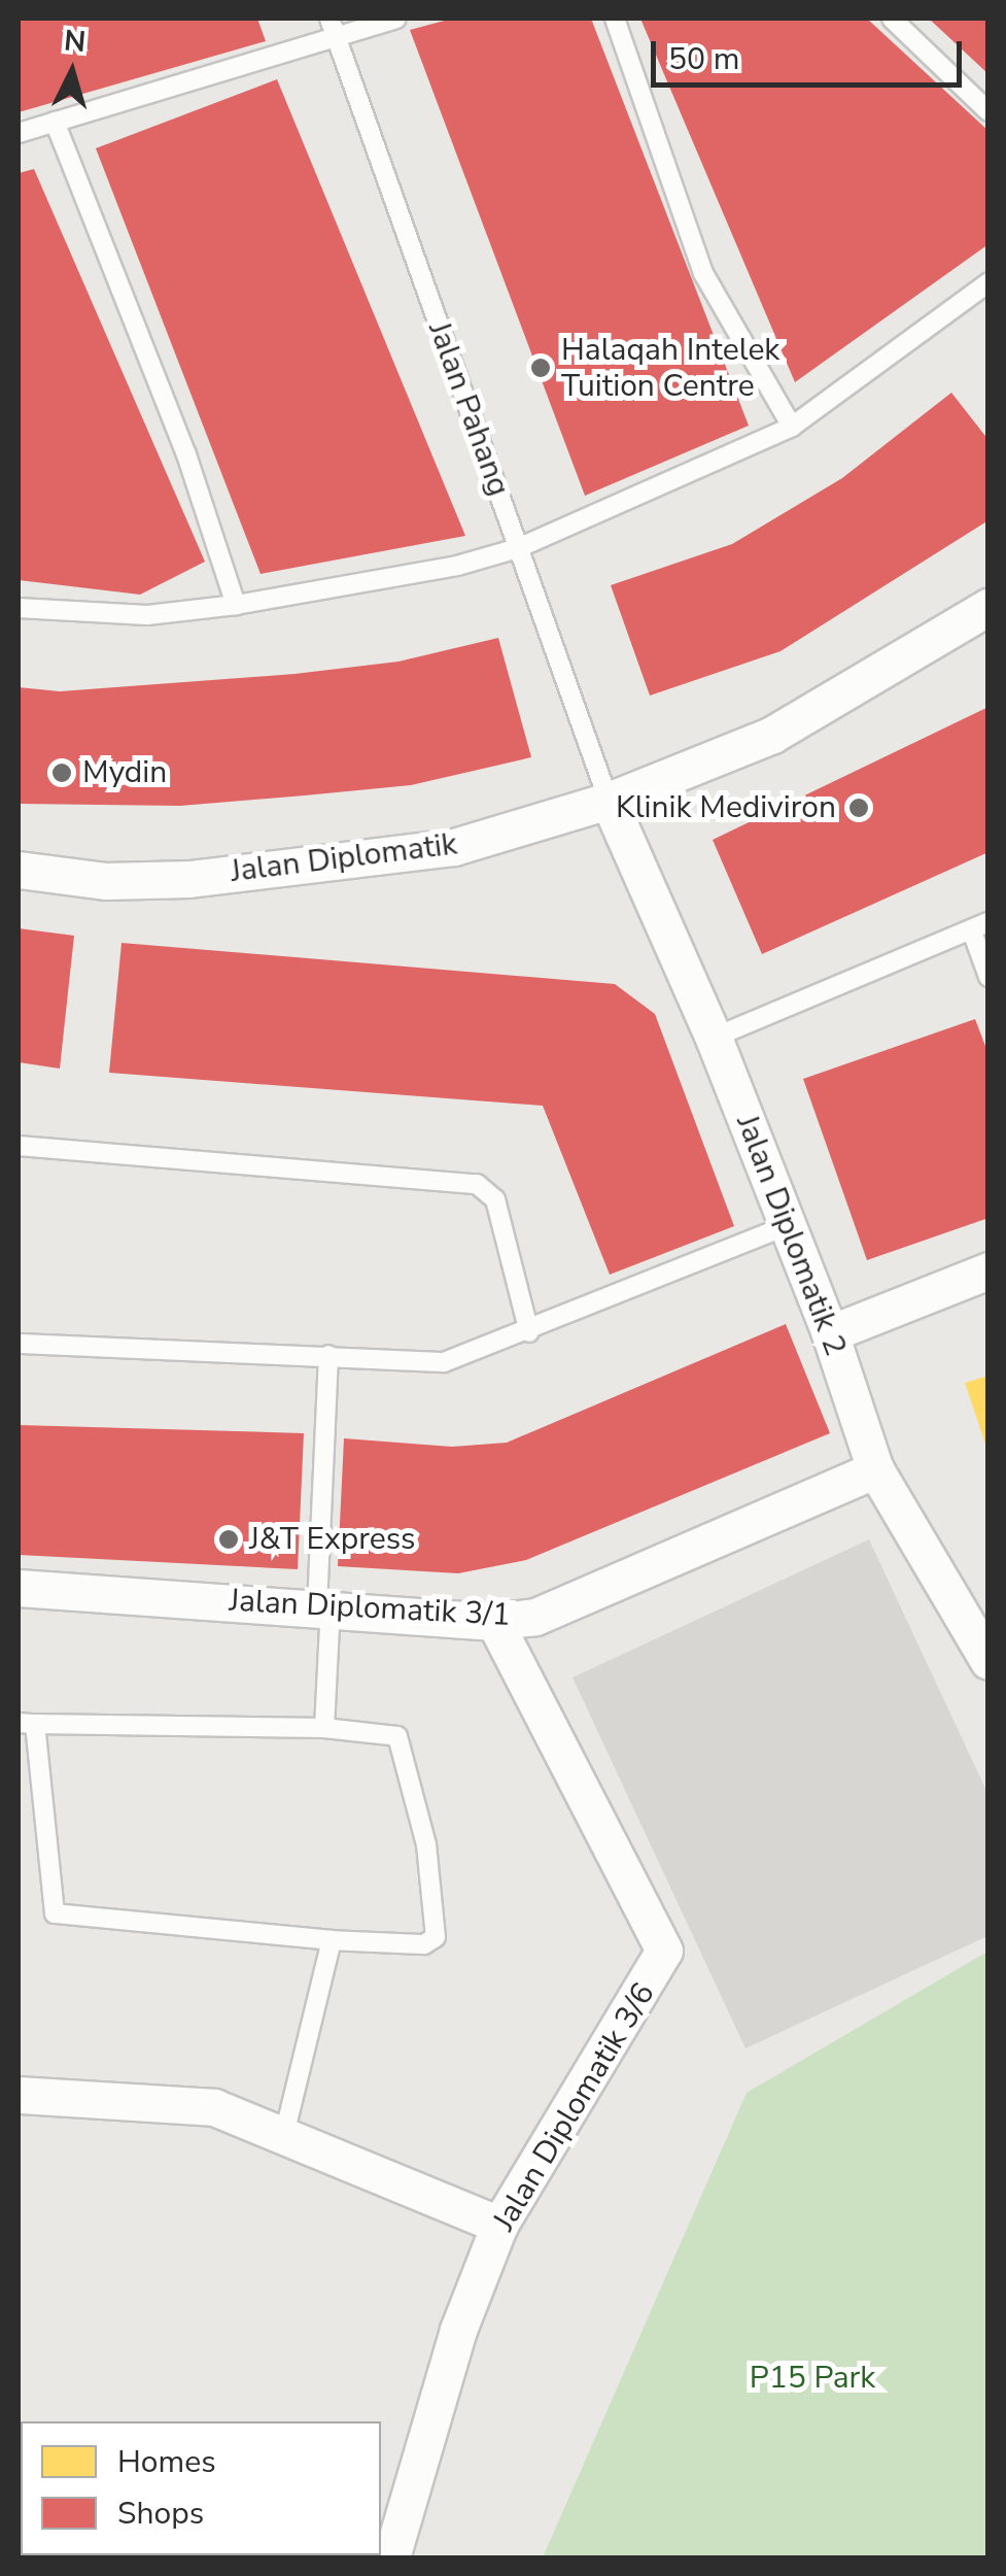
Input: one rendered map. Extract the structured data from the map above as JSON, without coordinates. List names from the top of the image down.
{
  "streets": {
    "street": [
      "Jalan Diplomatik",
      "Jalan Diplomatik 2",
      "Jalan Diplomatik 3/1",
      "Jalan Diplomatik 3/6"
    ],
    "lane": ["Jalan Pahang"]
  },
  "crossings": [
    ["Jalan Pahang", "Jalan Diplomatik"],
    ["Jalan Pahang", "Jalan Diplomatik 2"],
    ["Jalan Diplomatik", "Jalan Diplomatik 2"],
    ["Jalan Diplomatik 2", "Jalan Diplomatik 3/1"],
    ["Jalan Diplomatik 3/1", "Jalan Diplomatik 3/6"]
  ],
  "parks": ["P15 Park"],
  "places": [
    "Halaqah Intelek Tuition Centre",
    "Mydin",
    "Klinik Mediviron",
    "J&T Express"
  ],
  "legend": ["Homes", "Shops"],
  "scale_bar": "50 m",
  "north": "top"
}
